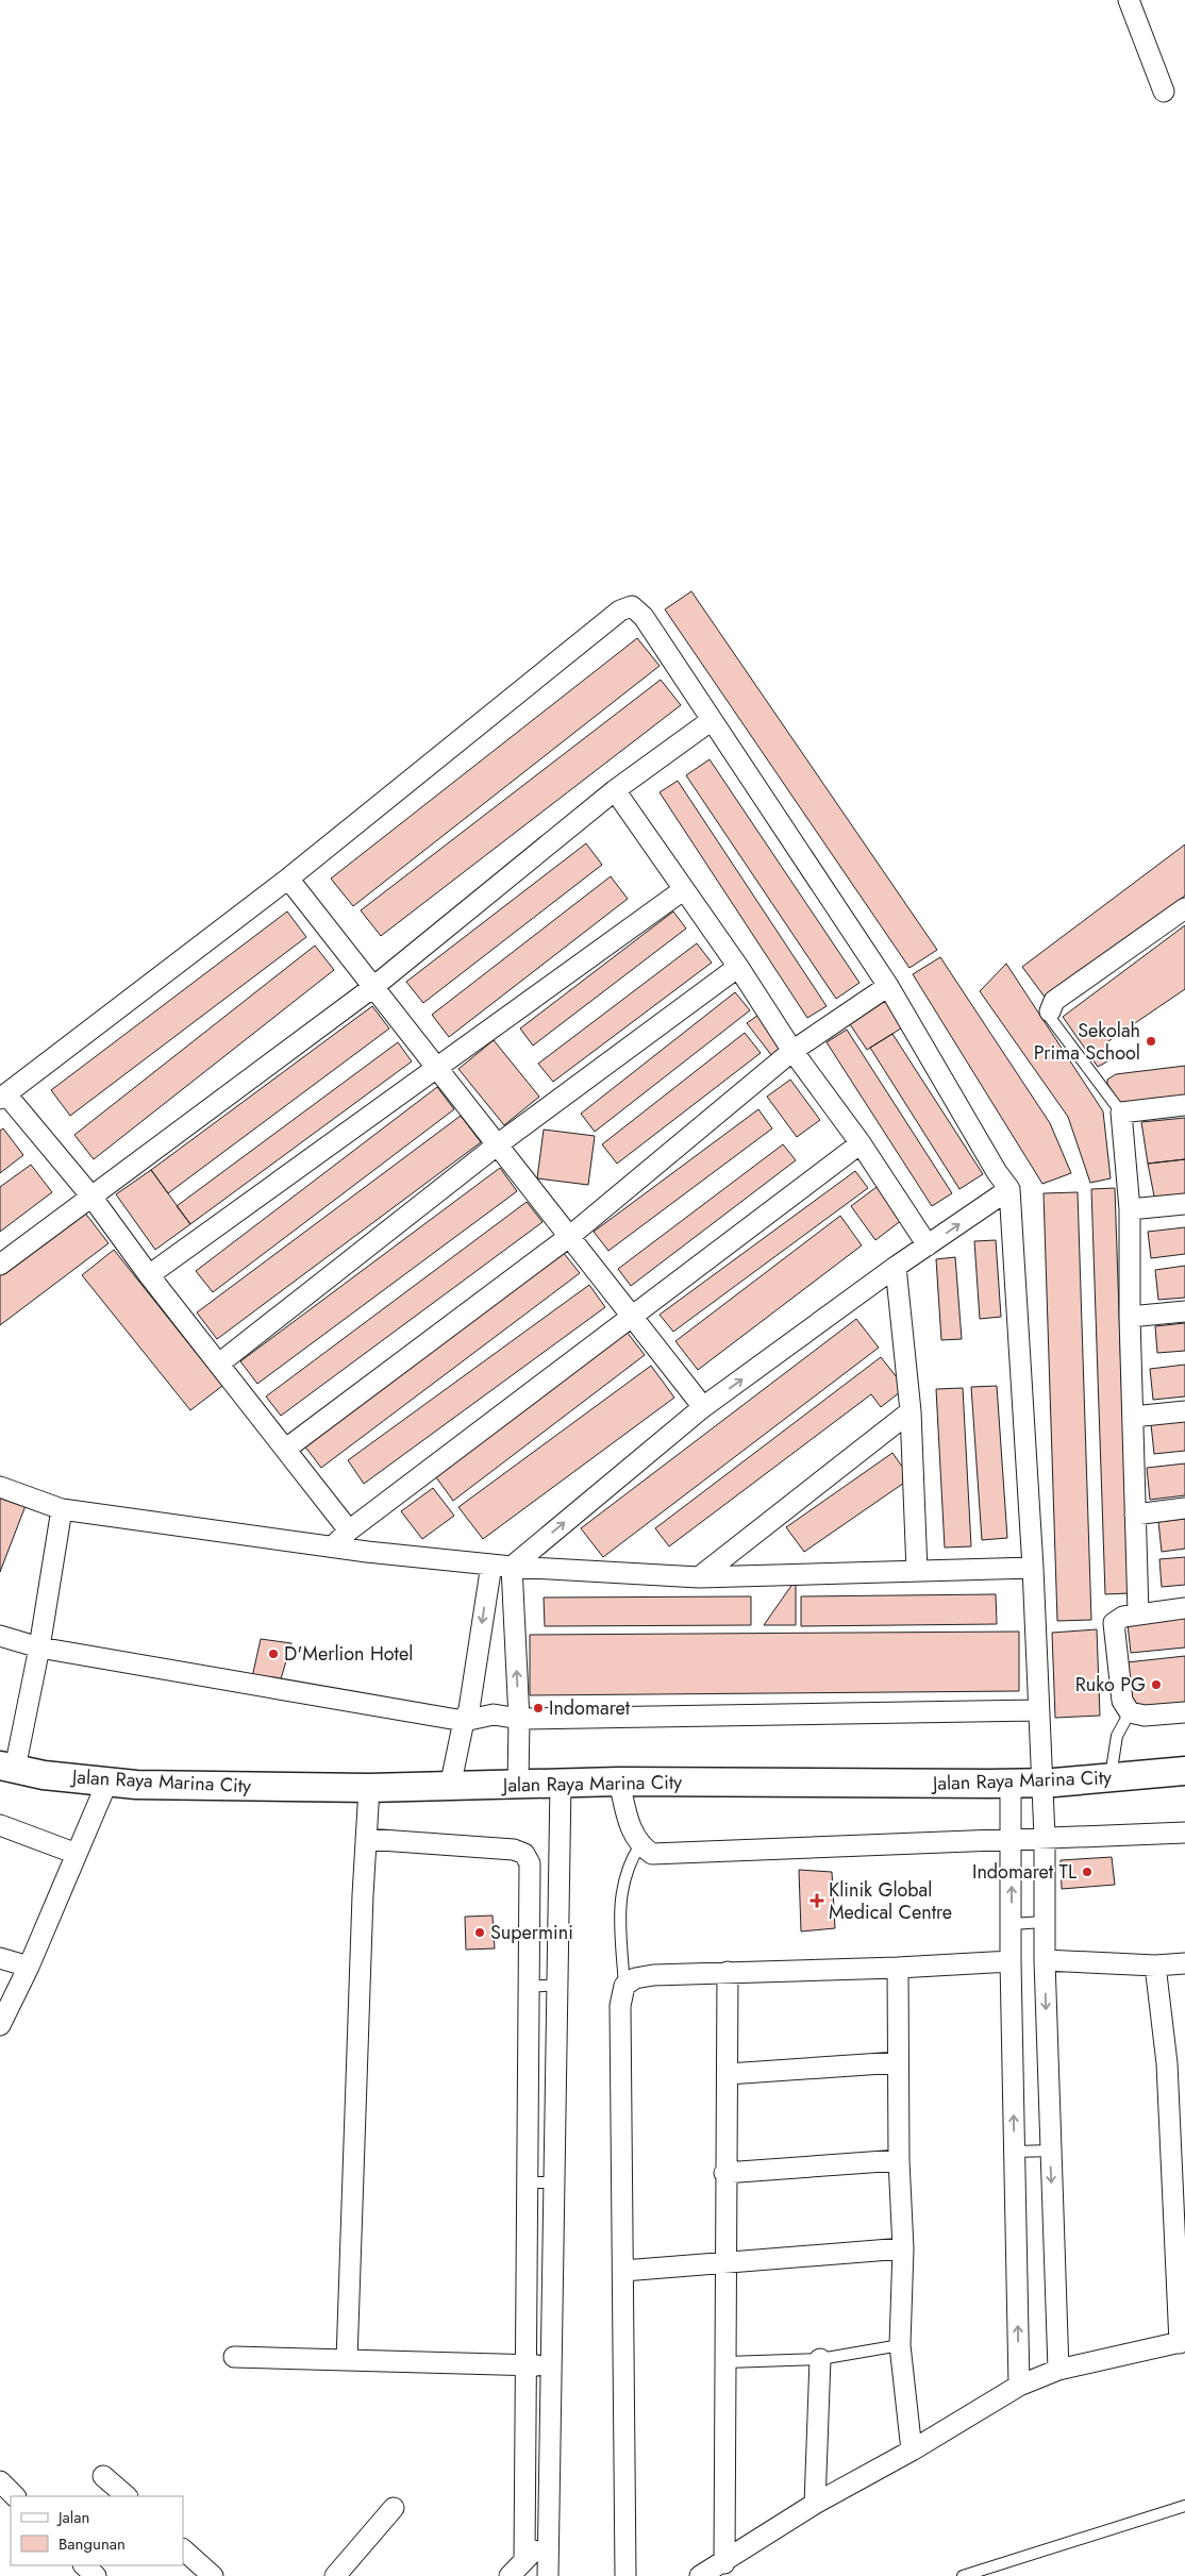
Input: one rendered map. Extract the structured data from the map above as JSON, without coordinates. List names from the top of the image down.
{
  "streets": {
    "main road": ["Jalan Raya Marina City"]
  },
  "places": {
    "other": [
      "Sekolah Prima School",
      "D'Merlion Hotel",
      "Ruko PG",
      "Indomaret",
      "Indomaret TL",
      "Supermini"
    ],
    "health": ["Klinik Global Medical Centre"]
  },
  "legend": ["Jalan", "Bangunan"]
}
